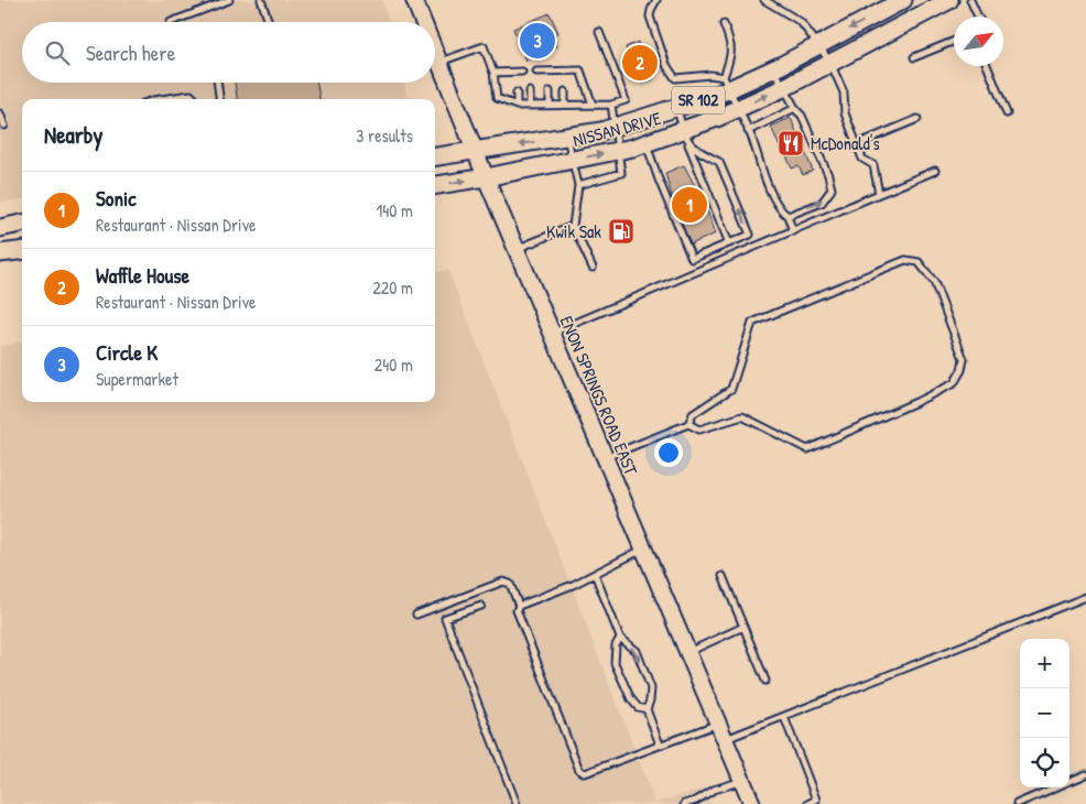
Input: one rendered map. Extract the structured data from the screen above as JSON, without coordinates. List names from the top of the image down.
{
  "streets": {
    "main road": ["SR 102", "NISSAN DRIVE"],
    "street": ["ENON SPRINGS ROAD EAST"]
  },
  "crossings": [
    ["NISSAN DRIVE", "ENON SPRINGS ROAD EAST"]
  ],
  "places": {
    "restaurant": ["McDonald's"],
    "fuel station": ["Kwik Sak"]
  },
  "north": "top right",
  "page": {
    "pins": ["3", "2", "1"],
    "search": "Search here",
    "heading": ["Nearby", "3 results"],
    "list": [
      {
        "mark": "1",
        "name": "Sonic",
        "note": "Restaurant · Nissan Drive",
        "value": "140 m"
      },
      {
        "mark": "2",
        "name": "Waffle House",
        "note": "Restaurant · Nissan Drive",
        "value": "220 m"
      },
      {
        "mark": "3",
        "name": "Circle K",
        "note": "Supermarket",
        "value": "240 m"
      }
    ],
    "map_buttons": ["+", "−"]
  }
}
